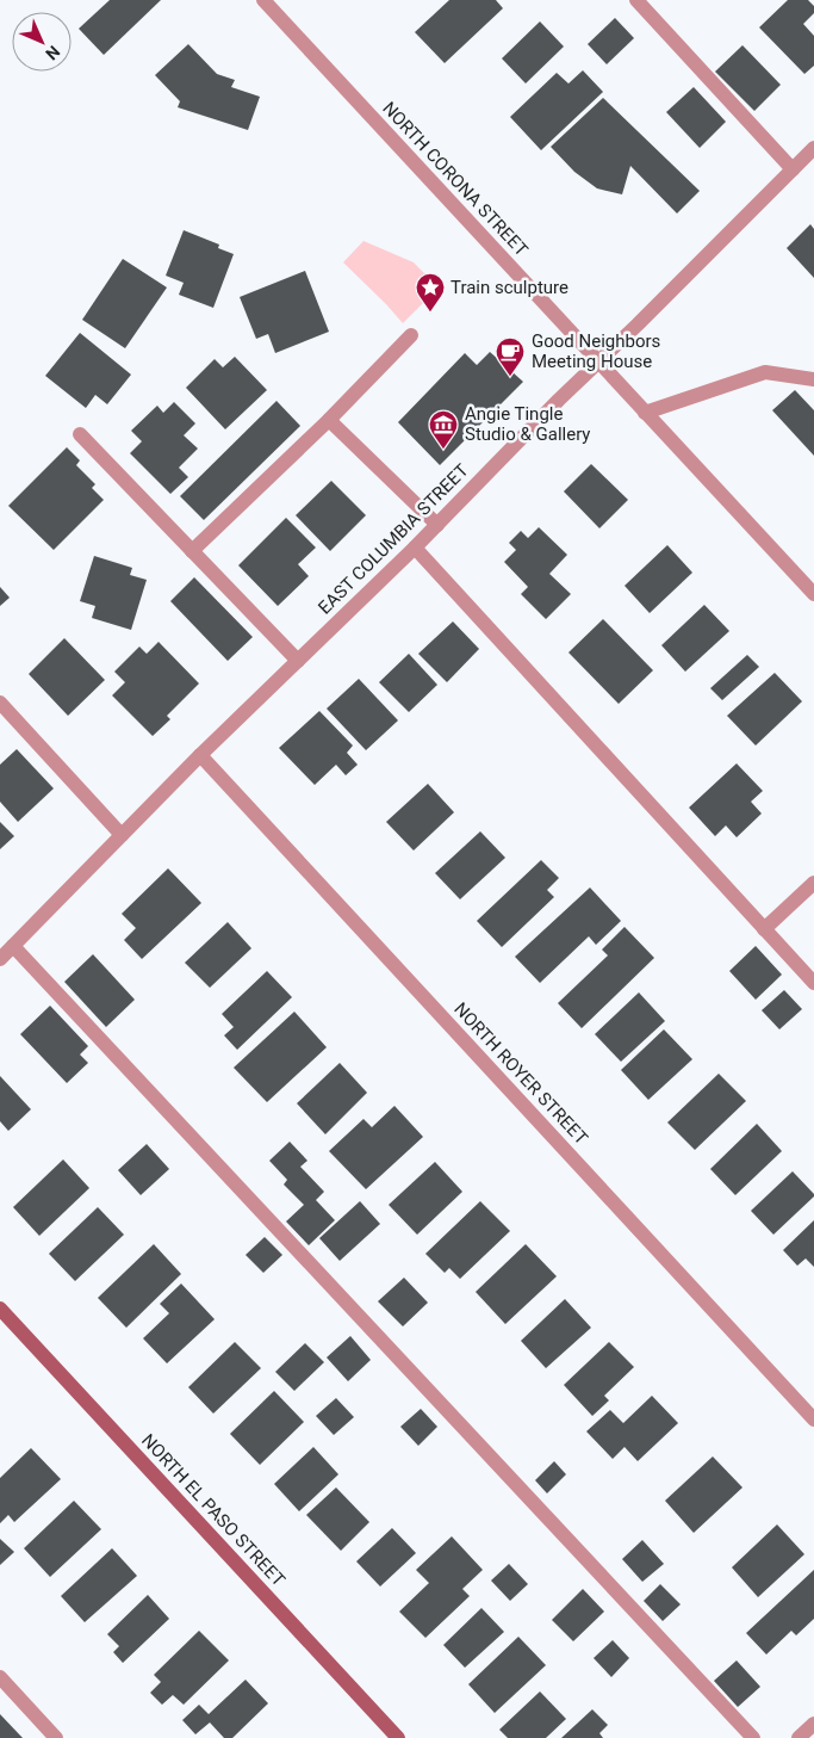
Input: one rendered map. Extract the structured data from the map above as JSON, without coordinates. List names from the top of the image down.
{
  "streets": {
    "street": [
      "NORTH CORONA STREET",
      "EAST COLUMBIA STREET",
      "NORTH ROYER STREET",
      "NORTH EL PASO STREET"
    ]
  },
  "crossings": [
    ["NORTH CORONA STREET", "EAST COLUMBIA STREET"],
    ["EAST COLUMBIA STREET", "NORTH ROYER STREET"]
  ],
  "places": {
    "place": ["Train sculpture"],
    "cafe": ["Good Neighbors Meeting House"],
    "museum": ["Angie Tingle Studio & Gallery"]
  },
  "north": "bottom right"
}
